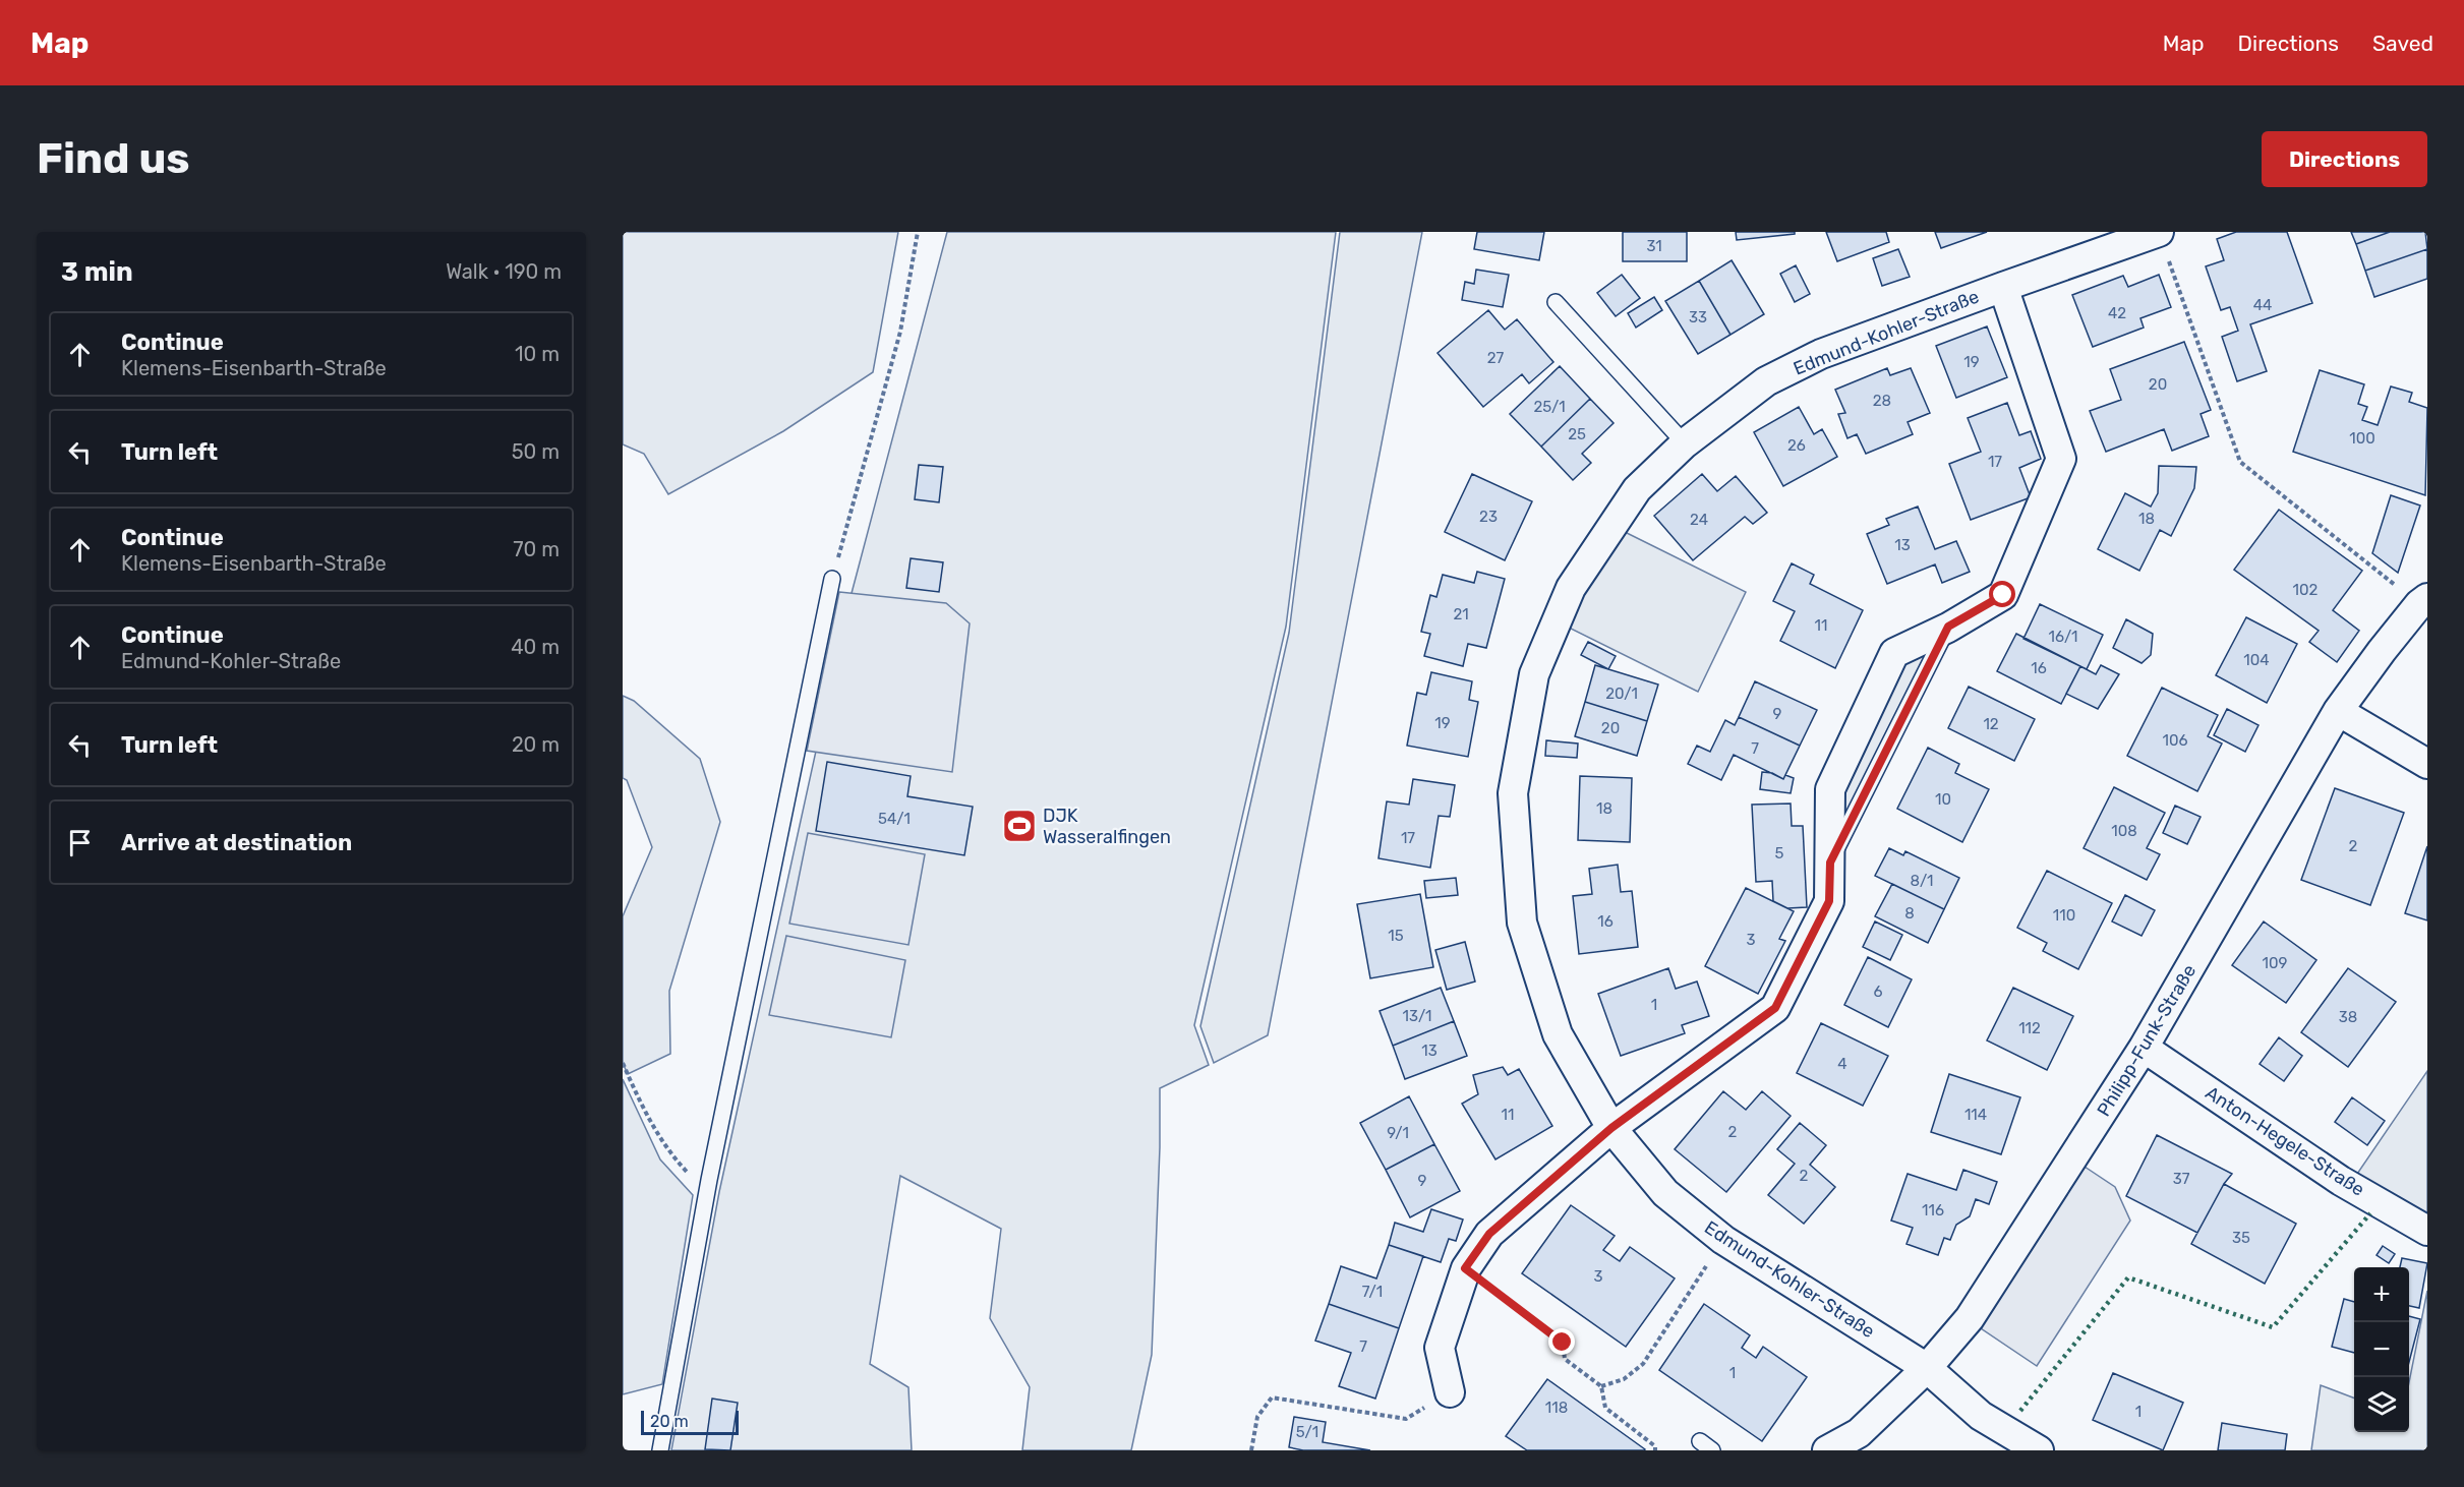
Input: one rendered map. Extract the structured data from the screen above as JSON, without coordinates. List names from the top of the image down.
{
  "streets": {
    "street": ["Edmund-Kohler-Straße", "Philipp-Funk-Straße", "Anton-Hegele-Straße"]
  },
  "crossings": [
    ["Edmund-Kohler-Straße", "Philipp-Funk-Straße"],
    ["Philipp-Funk-Straße", "Anton-Hegele-Straße"]
  ],
  "places": {
    "sports": ["DJK Wasseralfingen"]
  },
  "house_numbers": [
    "31",
    "44",
    "42",
    "33",
    "27",
    "19",
    "20",
    "28",
    "25/1",
    "25",
    "100",
    "26",
    "17",
    "23",
    "18",
    "24",
    "13",
    "102",
    "21",
    "11",
    "16/1",
    "104",
    "16",
    "20/1",
    "9",
    "19",
    "12",
    "20",
    "106",
    "7",
    "10",
    "18",
    "54/1",
    "108",
    "17",
    "2",
    "5",
    "8/1",
    "8",
    "110",
    "16",
    "15",
    "3",
    "109",
    "6",
    "1",
    "13/1",
    "38",
    "112",
    "13",
    "4",
    "11",
    "114",
    "2",
    "9/1",
    "2",
    "37",
    "9",
    "116",
    "35",
    "3",
    "7/1",
    "7",
    "1",
    "118",
    "1",
    "5/1"
  ],
  "scale_bar": "20 m",
  "page": {
    "header": "Map",
    "nav": ["Map", "Directions", "Saved"],
    "buttons": "Directions",
    "title": "Find us",
    "heading": ["3 min", "Walk · 190 m"],
    "list": [
      ["Continue", "Klemens-Eisenbarth-Straße", "10 m"],
      ["Turn left", "50 m"],
      ["Continue", "Klemens-Eisenbarth-Straße", "70 m"],
      ["Continue", "Edmund-Kohler-Straße", "40 m"],
      ["Turn left", "20 m"],
      "Arrive at destination"
    ],
    "map_buttons": ["+", "−"],
    "scale": "20 m"
  }
}
